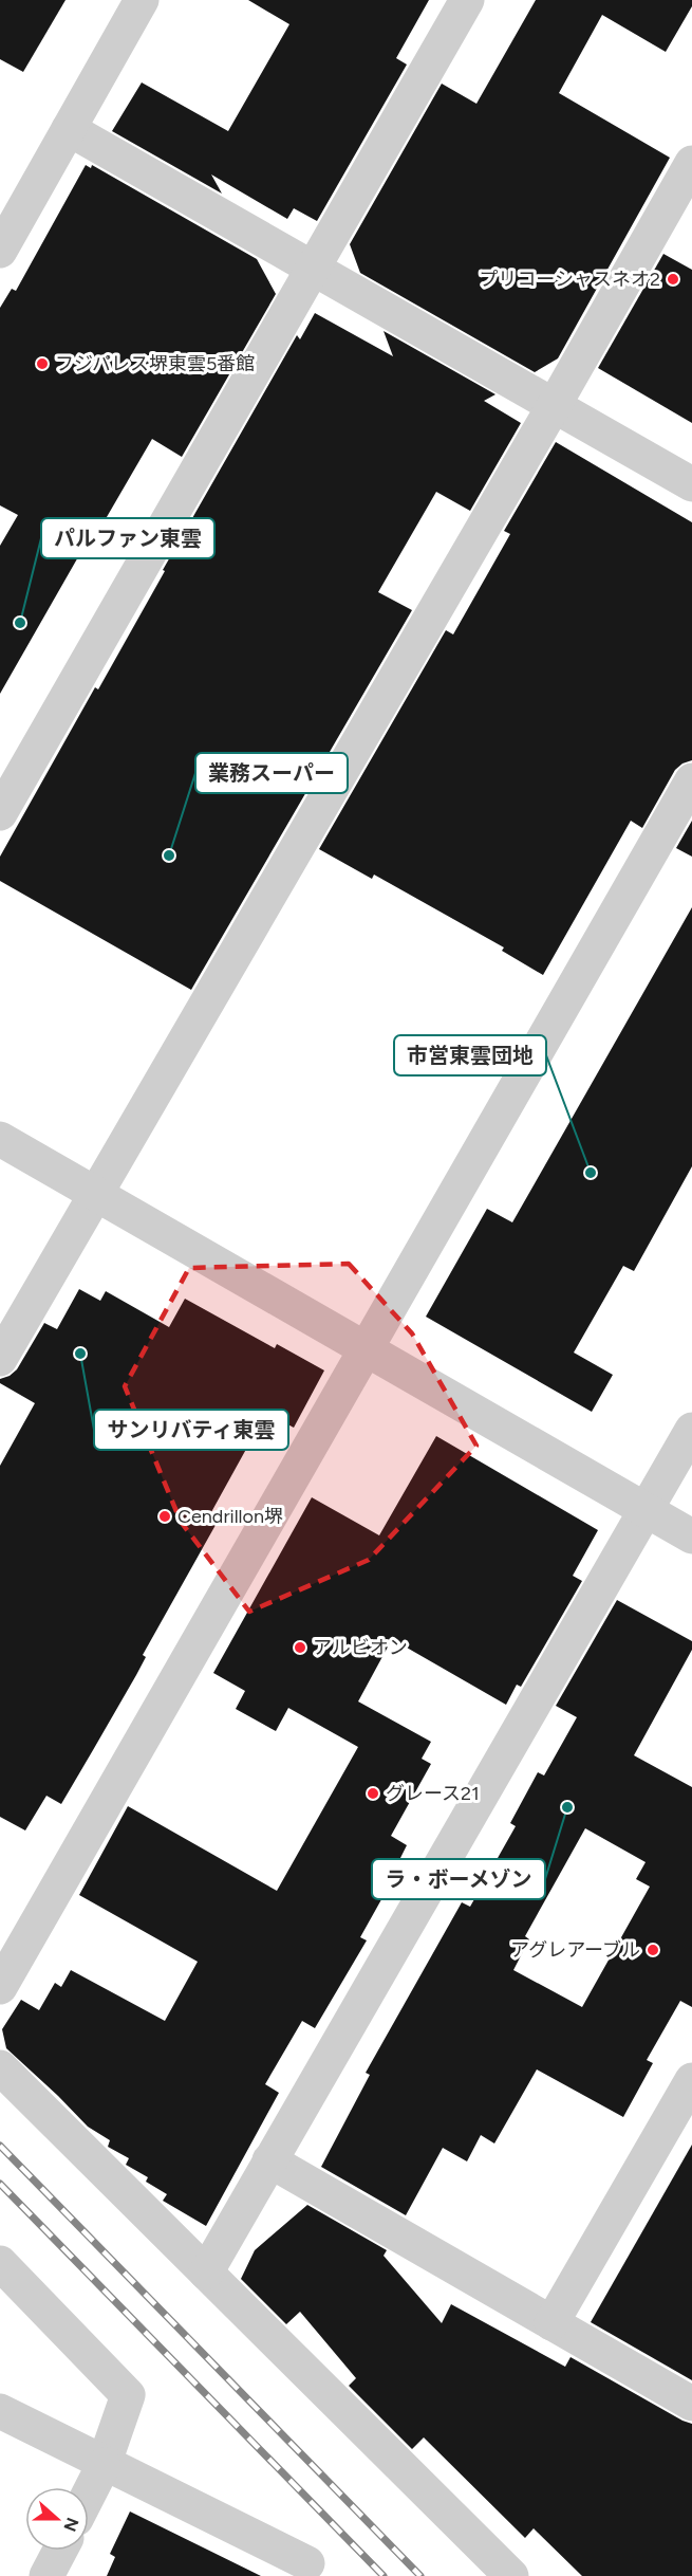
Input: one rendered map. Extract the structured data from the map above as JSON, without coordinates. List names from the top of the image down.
{
  "places": [
    "プリコーシャスネオ2",
    "フジパレス堺東雲5番館",
    "パルファン東雲",
    "業務スーパー",
    "市営東雲団地",
    "サンリバティ東雲",
    "Cendrillon堺",
    "アルビオン",
    "グレース21",
    "ラ・ボーメゾン",
    "アグレアーブル"
  ],
  "north": "right"
}
